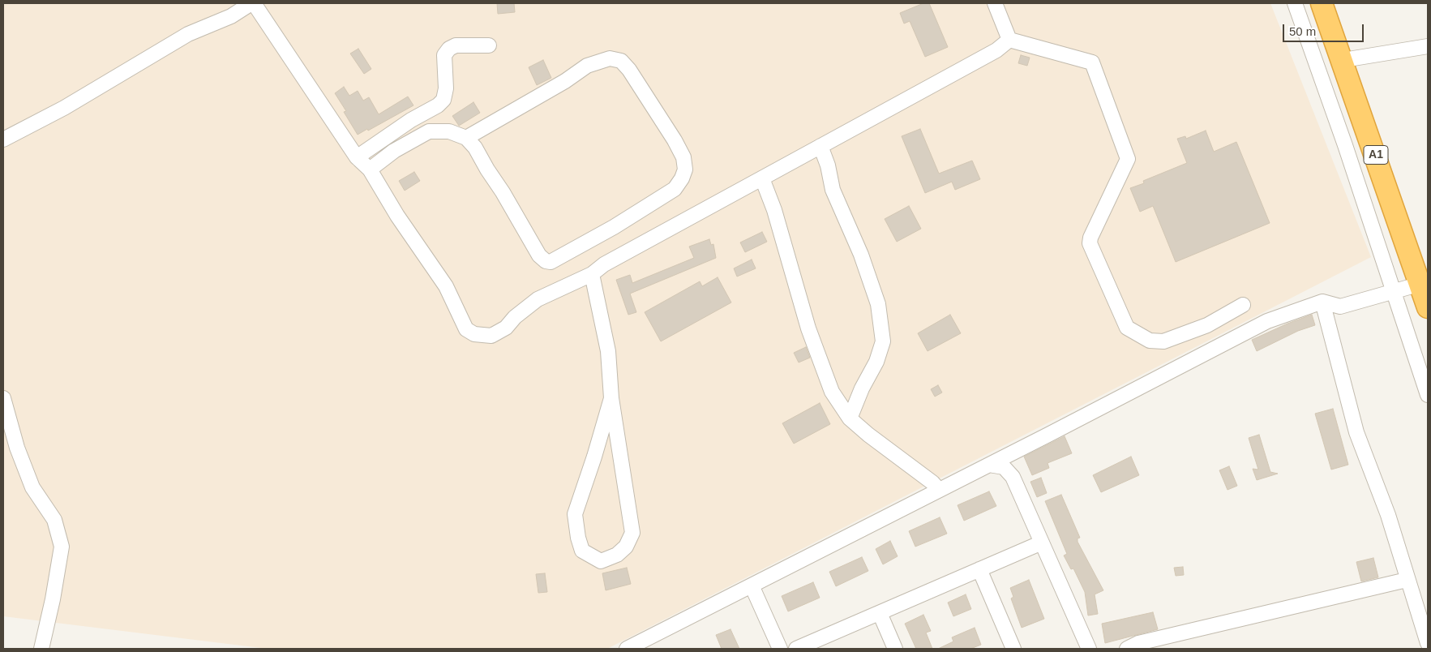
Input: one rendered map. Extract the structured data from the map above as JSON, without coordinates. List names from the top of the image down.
{
  "streets": {
    "highway": ["A1"]
  },
  "scale_bar": "50 m"
}
